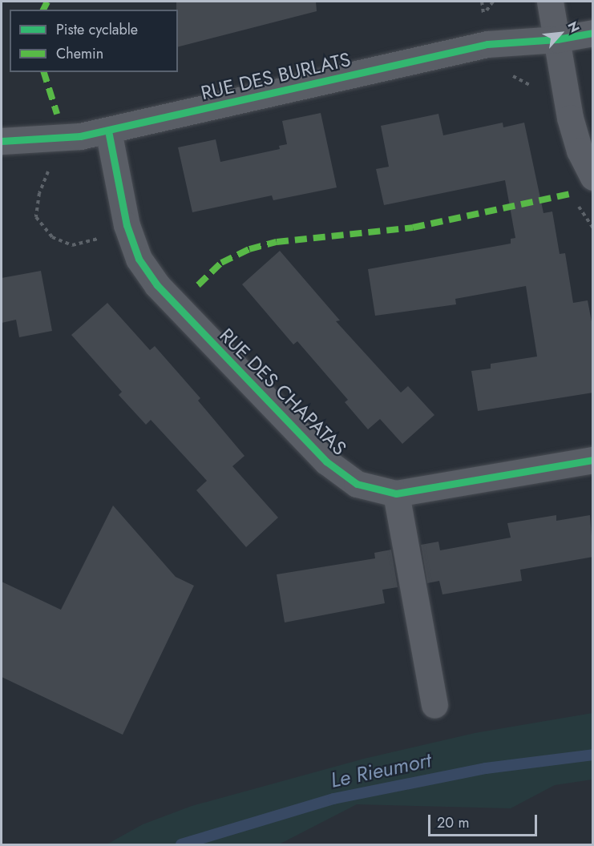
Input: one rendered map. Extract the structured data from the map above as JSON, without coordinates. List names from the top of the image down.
{
  "streets": {
    "street": ["RUE DES BURLATS", "RUE DES CHAPATAS"]
  },
  "crossings": [
    ["RUE DES BURLATS", "RUE DES CHAPATAS"]
  ],
  "water": ["Le Rieumort"],
  "legend": ["Piste cyclable", "Chemin"],
  "scale_bar": "20 m",
  "north": "top right"
}
